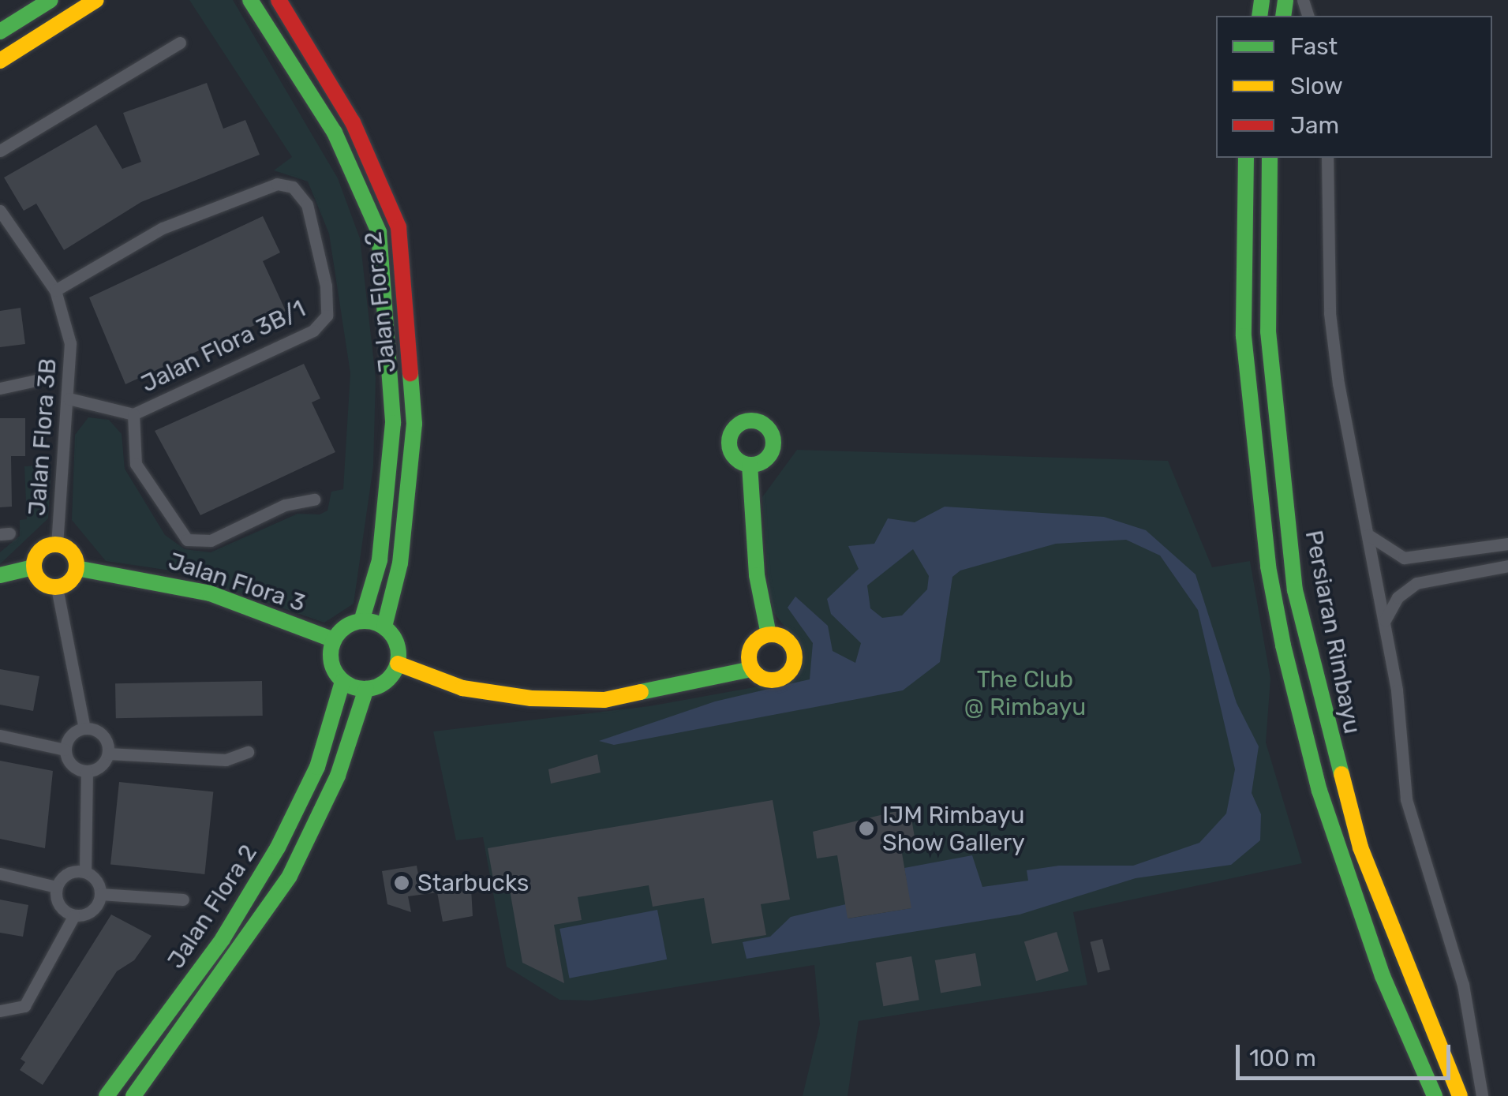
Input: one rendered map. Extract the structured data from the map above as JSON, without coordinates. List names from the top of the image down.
{
  "streets": {
    "street": [
      "Jalan Flora 2",
      "Jalan Flora 3B/1",
      "Jalan Flora 3B",
      "Jalan Flora 3",
      "Persiaran Rimbayu"
    ]
  },
  "crossings": [
    ["Jalan Flora 2", "Jalan Flora 3"],
    ["Jalan Flora 3B/1", "Jalan Flora 3B"],
    ["Jalan Flora 3B", "Jalan Flora 3"]
  ],
  "parks": ["The Club @ Rimbayu"],
  "places": ["IJM Rimbayu Show Gallery", "Starbucks"],
  "legend": ["Fast", "Slow", "Jam"],
  "scale_bar": "100 m"
}
